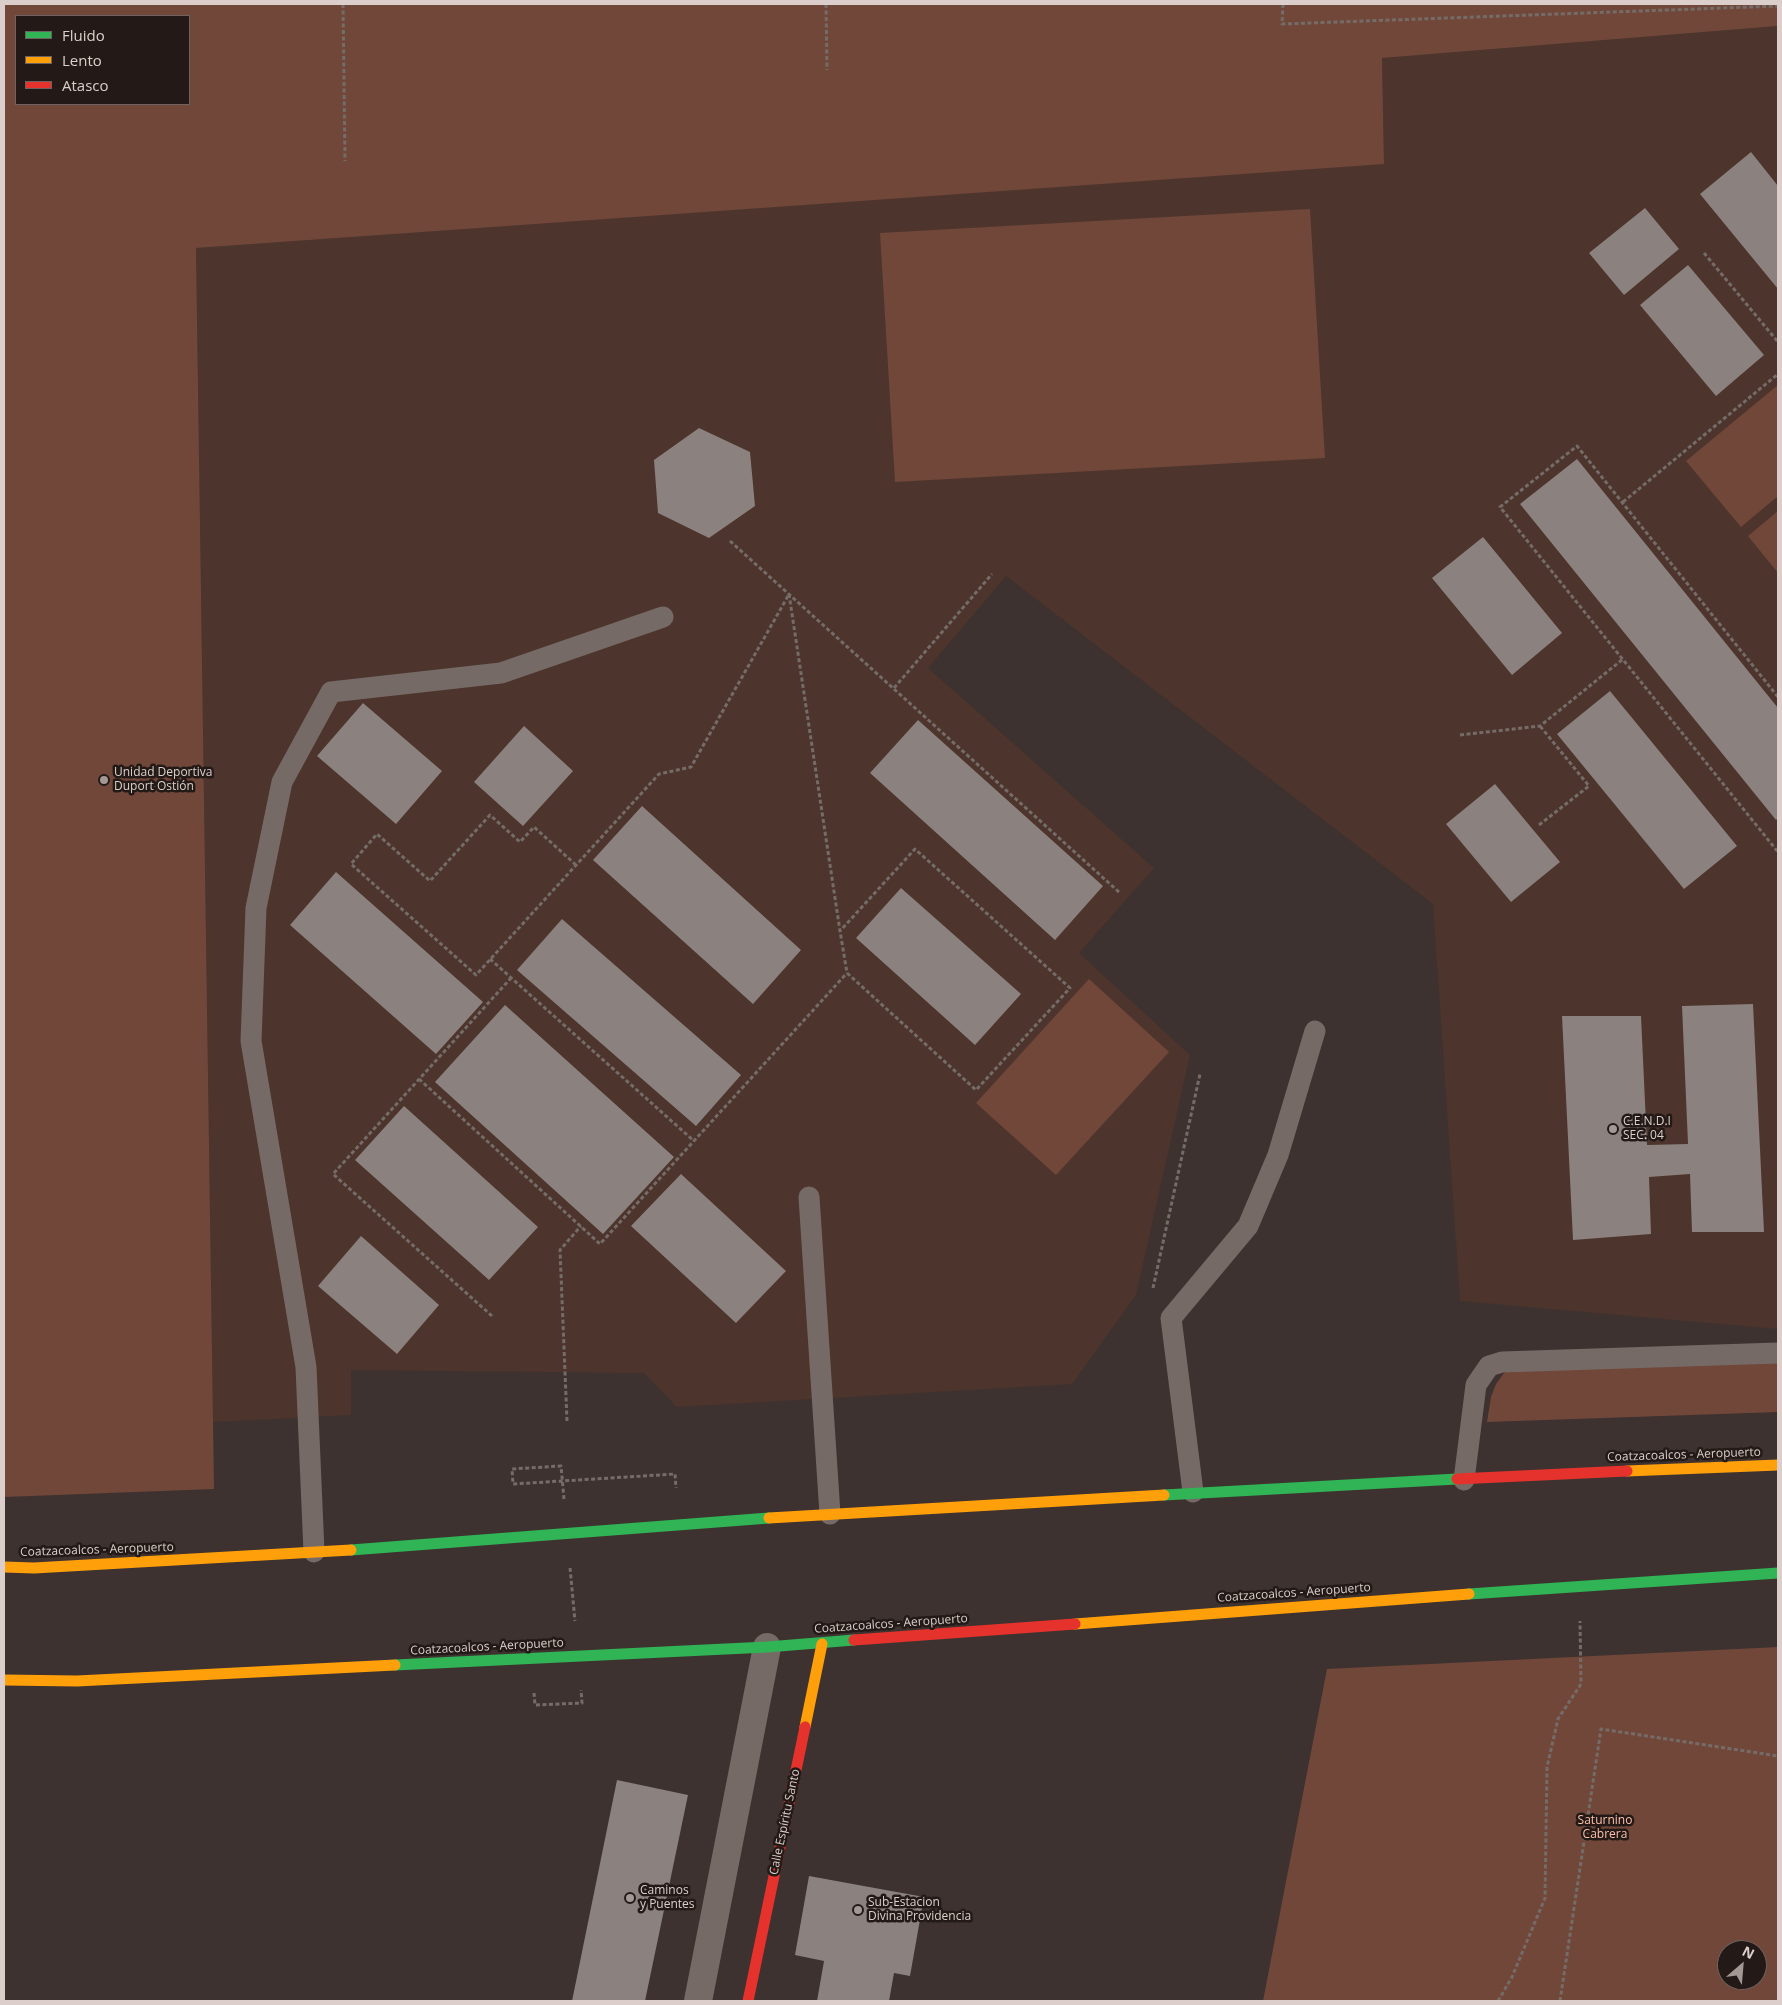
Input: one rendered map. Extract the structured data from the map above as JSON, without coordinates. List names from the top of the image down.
{
  "streets": {
    "main road": ["Coatzacoalcos - Aeropuerto", "Calle Espíritu Santo"]
  },
  "crossings": [
    ["Coatzacoalcos - Aeropuerto", "Calle Espíritu Santo"]
  ],
  "parks": ["Saturnino Cabrera"],
  "places": [
    "Unidad Deportiva Duport Ostión",
    "C.E.N.D.I SEC. 04",
    "Caminos y Puentes",
    "Sub-Estacion Divina Providencia"
  ],
  "legend": ["Fluido", "Lento", "Atasco"],
  "north": "top right"
}
